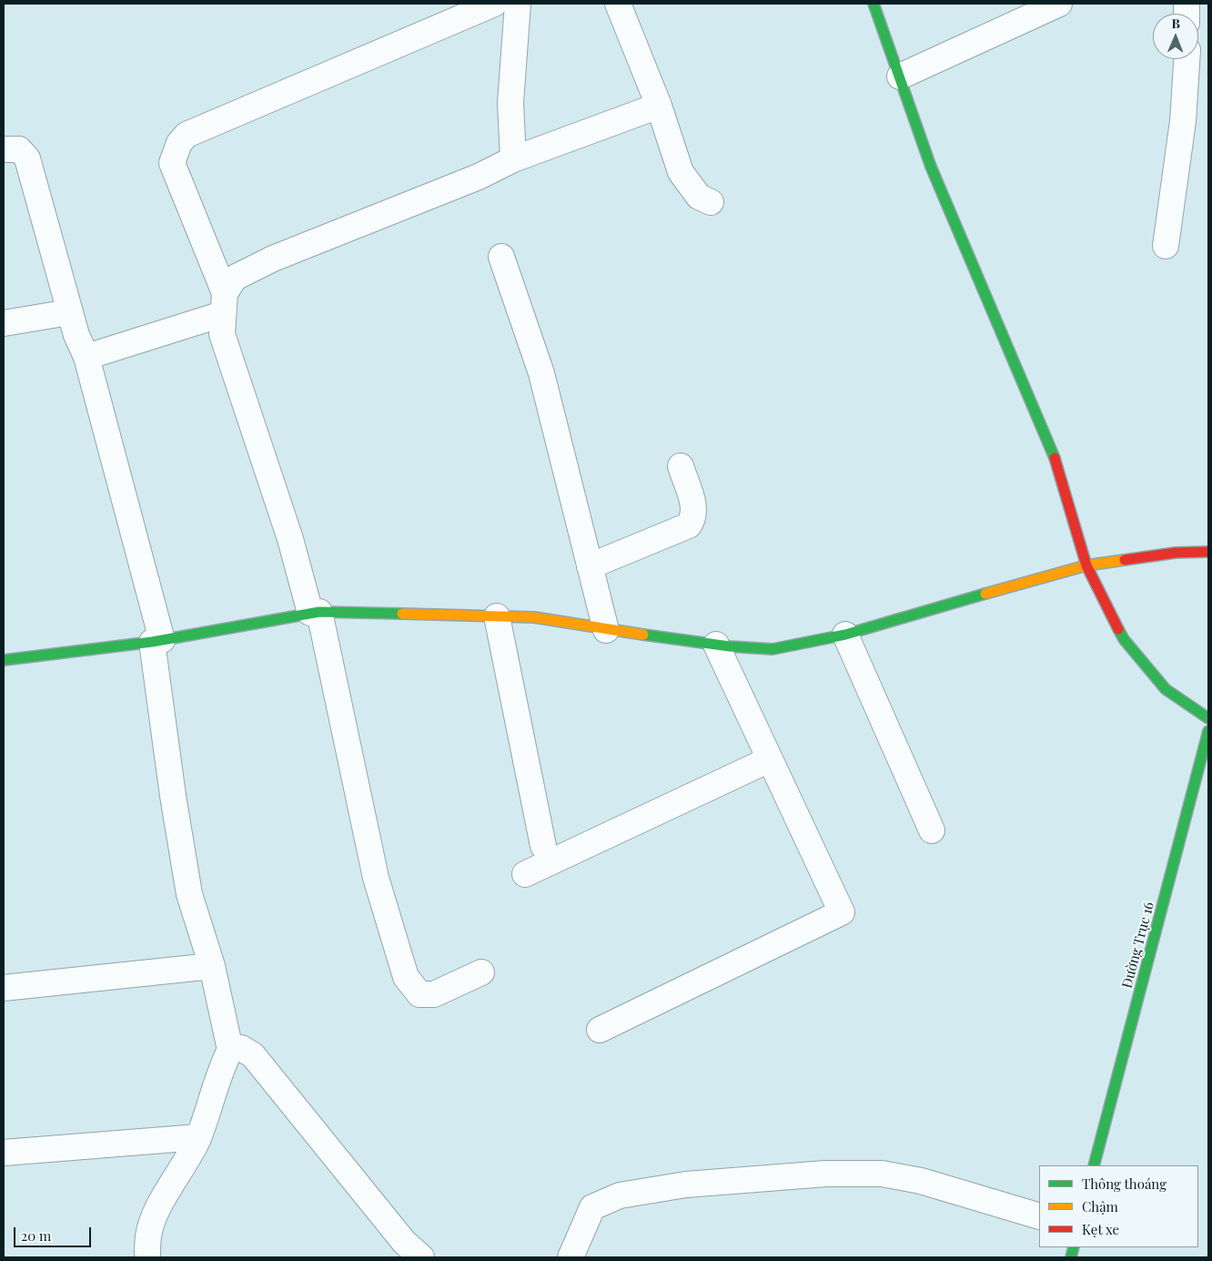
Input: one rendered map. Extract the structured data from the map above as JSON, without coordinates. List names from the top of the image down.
{
  "streets": {
    "street": ["Đường Trục 16"]
  },
  "legend": ["Thông thoáng", "Chậm", "Kẹt xe"],
  "scale_bar": "20 m",
  "north": "top"
}
